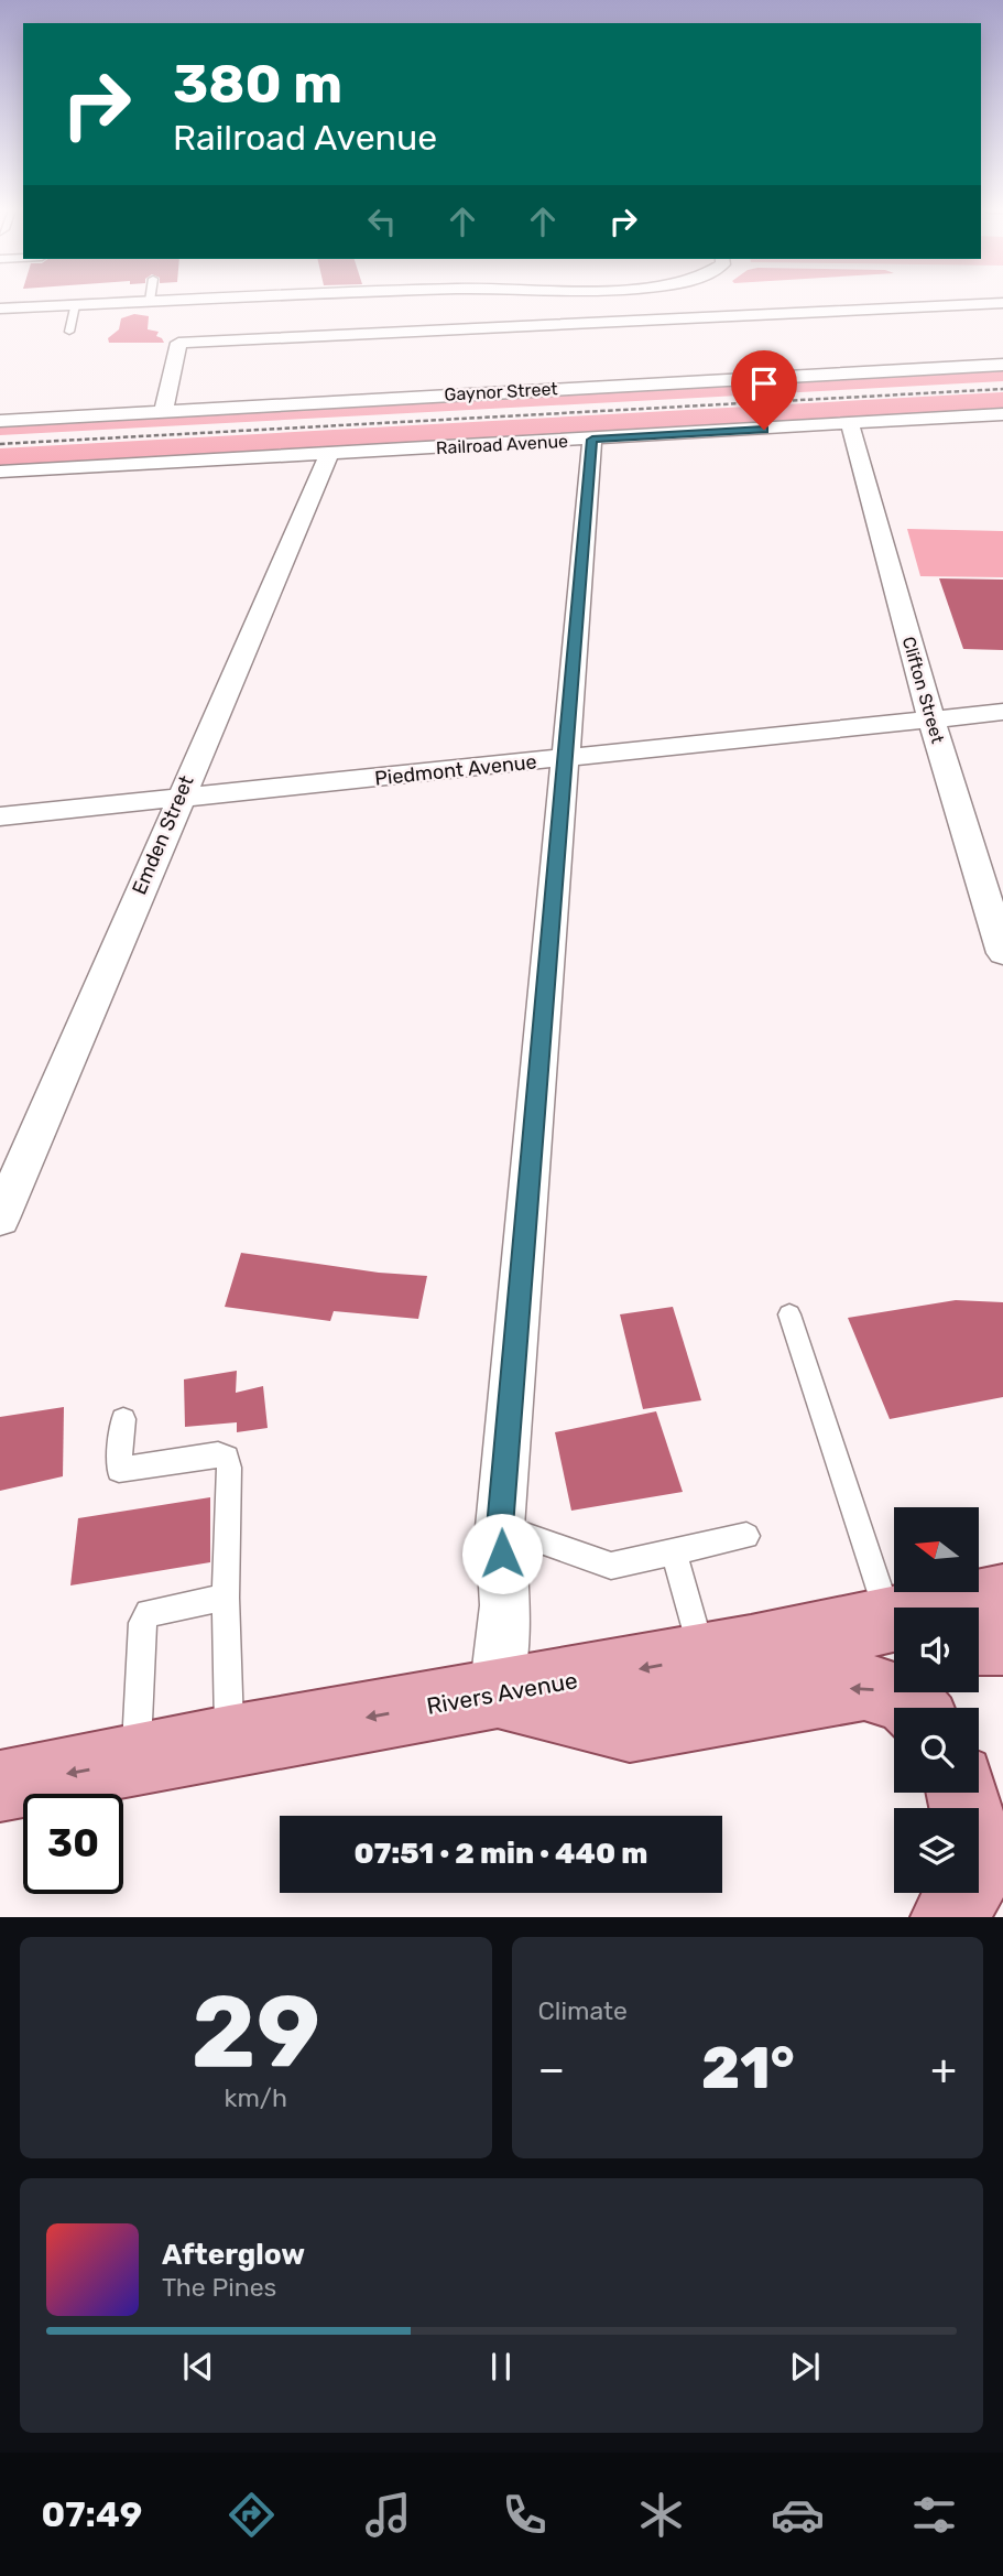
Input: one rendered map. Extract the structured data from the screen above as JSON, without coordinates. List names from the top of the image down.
{
  "streets": {
    "main road": ["Rivers Avenue"],
    "street": [
      "Gaynor Street",
      "Railroad Avenue",
      "Clifton Street",
      "Piedmont Avenue",
      "Emden Street"
    ]
  },
  "crossings": [
    ["Railroad Avenue", "Clifton Street"],
    ["Railroad Avenue", "Emden Street"],
    ["Clifton Street", "Piedmont Avenue"],
    ["Piedmont Avenue", "Emden Street"]
  ],
  "north": "left",
  "page": {
    "turn": ["380 m", "Railroad Avenue"],
    "limit": "30",
    "trip": "07:51 · 2 min · 440 m",
    "tile": [
      ["29", "km/h"],
      "Climate"
    ],
    "heat": ["−", "21°", "+"],
    "song": ["Afterglow", "The Pines"],
    "tabs": "07:49"
  }
}
